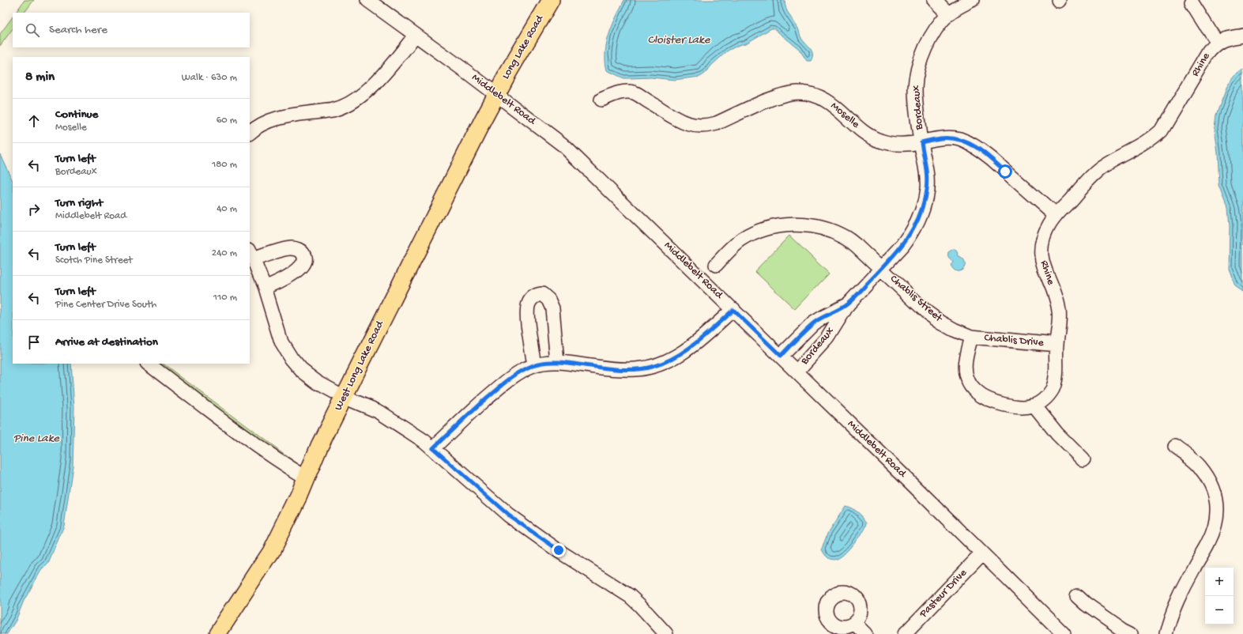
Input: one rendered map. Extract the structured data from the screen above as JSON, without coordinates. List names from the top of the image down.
{
  "streets": {
    "main road": ["Long Lake Road", "West Long Lake Road"],
    "street": [
      "Rhine",
      "Middlebelt Road",
      "Bordeaux",
      "Moselle",
      "Chablis Street",
      "Chablis Drive",
      "Pasteur Drive"
    ]
  },
  "crossings": [
    ["Long Lake Road", "Middlebelt Road"],
    ["Long Lake Road", "West Long Lake Road"],
    ["Rhine", "Moselle"],
    ["Rhine", "Chablis Street"],
    ["Rhine", "Chablis Drive"],
    ["Middlebelt Road", "Bordeaux"],
    ["Middlebelt Road", "West Long Lake Road"],
    ["Middlebelt Road", "Pasteur Drive"],
    ["Bordeaux", "Moselle"],
    ["Bordeaux", "Chablis Street"],
    ["Chablis Street", "Chablis Drive"]
  ],
  "water": ["Cloister Lake", "Pine Lake"],
  "page": {
    "search": "Search here",
    "heading": ["8 min", "Walk · 630 m"],
    "list": [
      ["Continue", "Moselle", "60 m"],
      ["Turn left", "Bordeaux", "180 m"],
      ["Turn right", "Middlebelt Road", "40 m"],
      ["Turn left", "Scotch Pine Street", "240 m"],
      ["Turn left", "Pine Center Drive South", "110 m"],
      "Arrive at destination"
    ],
    "map_buttons": ["+", "−"]
  }
}
